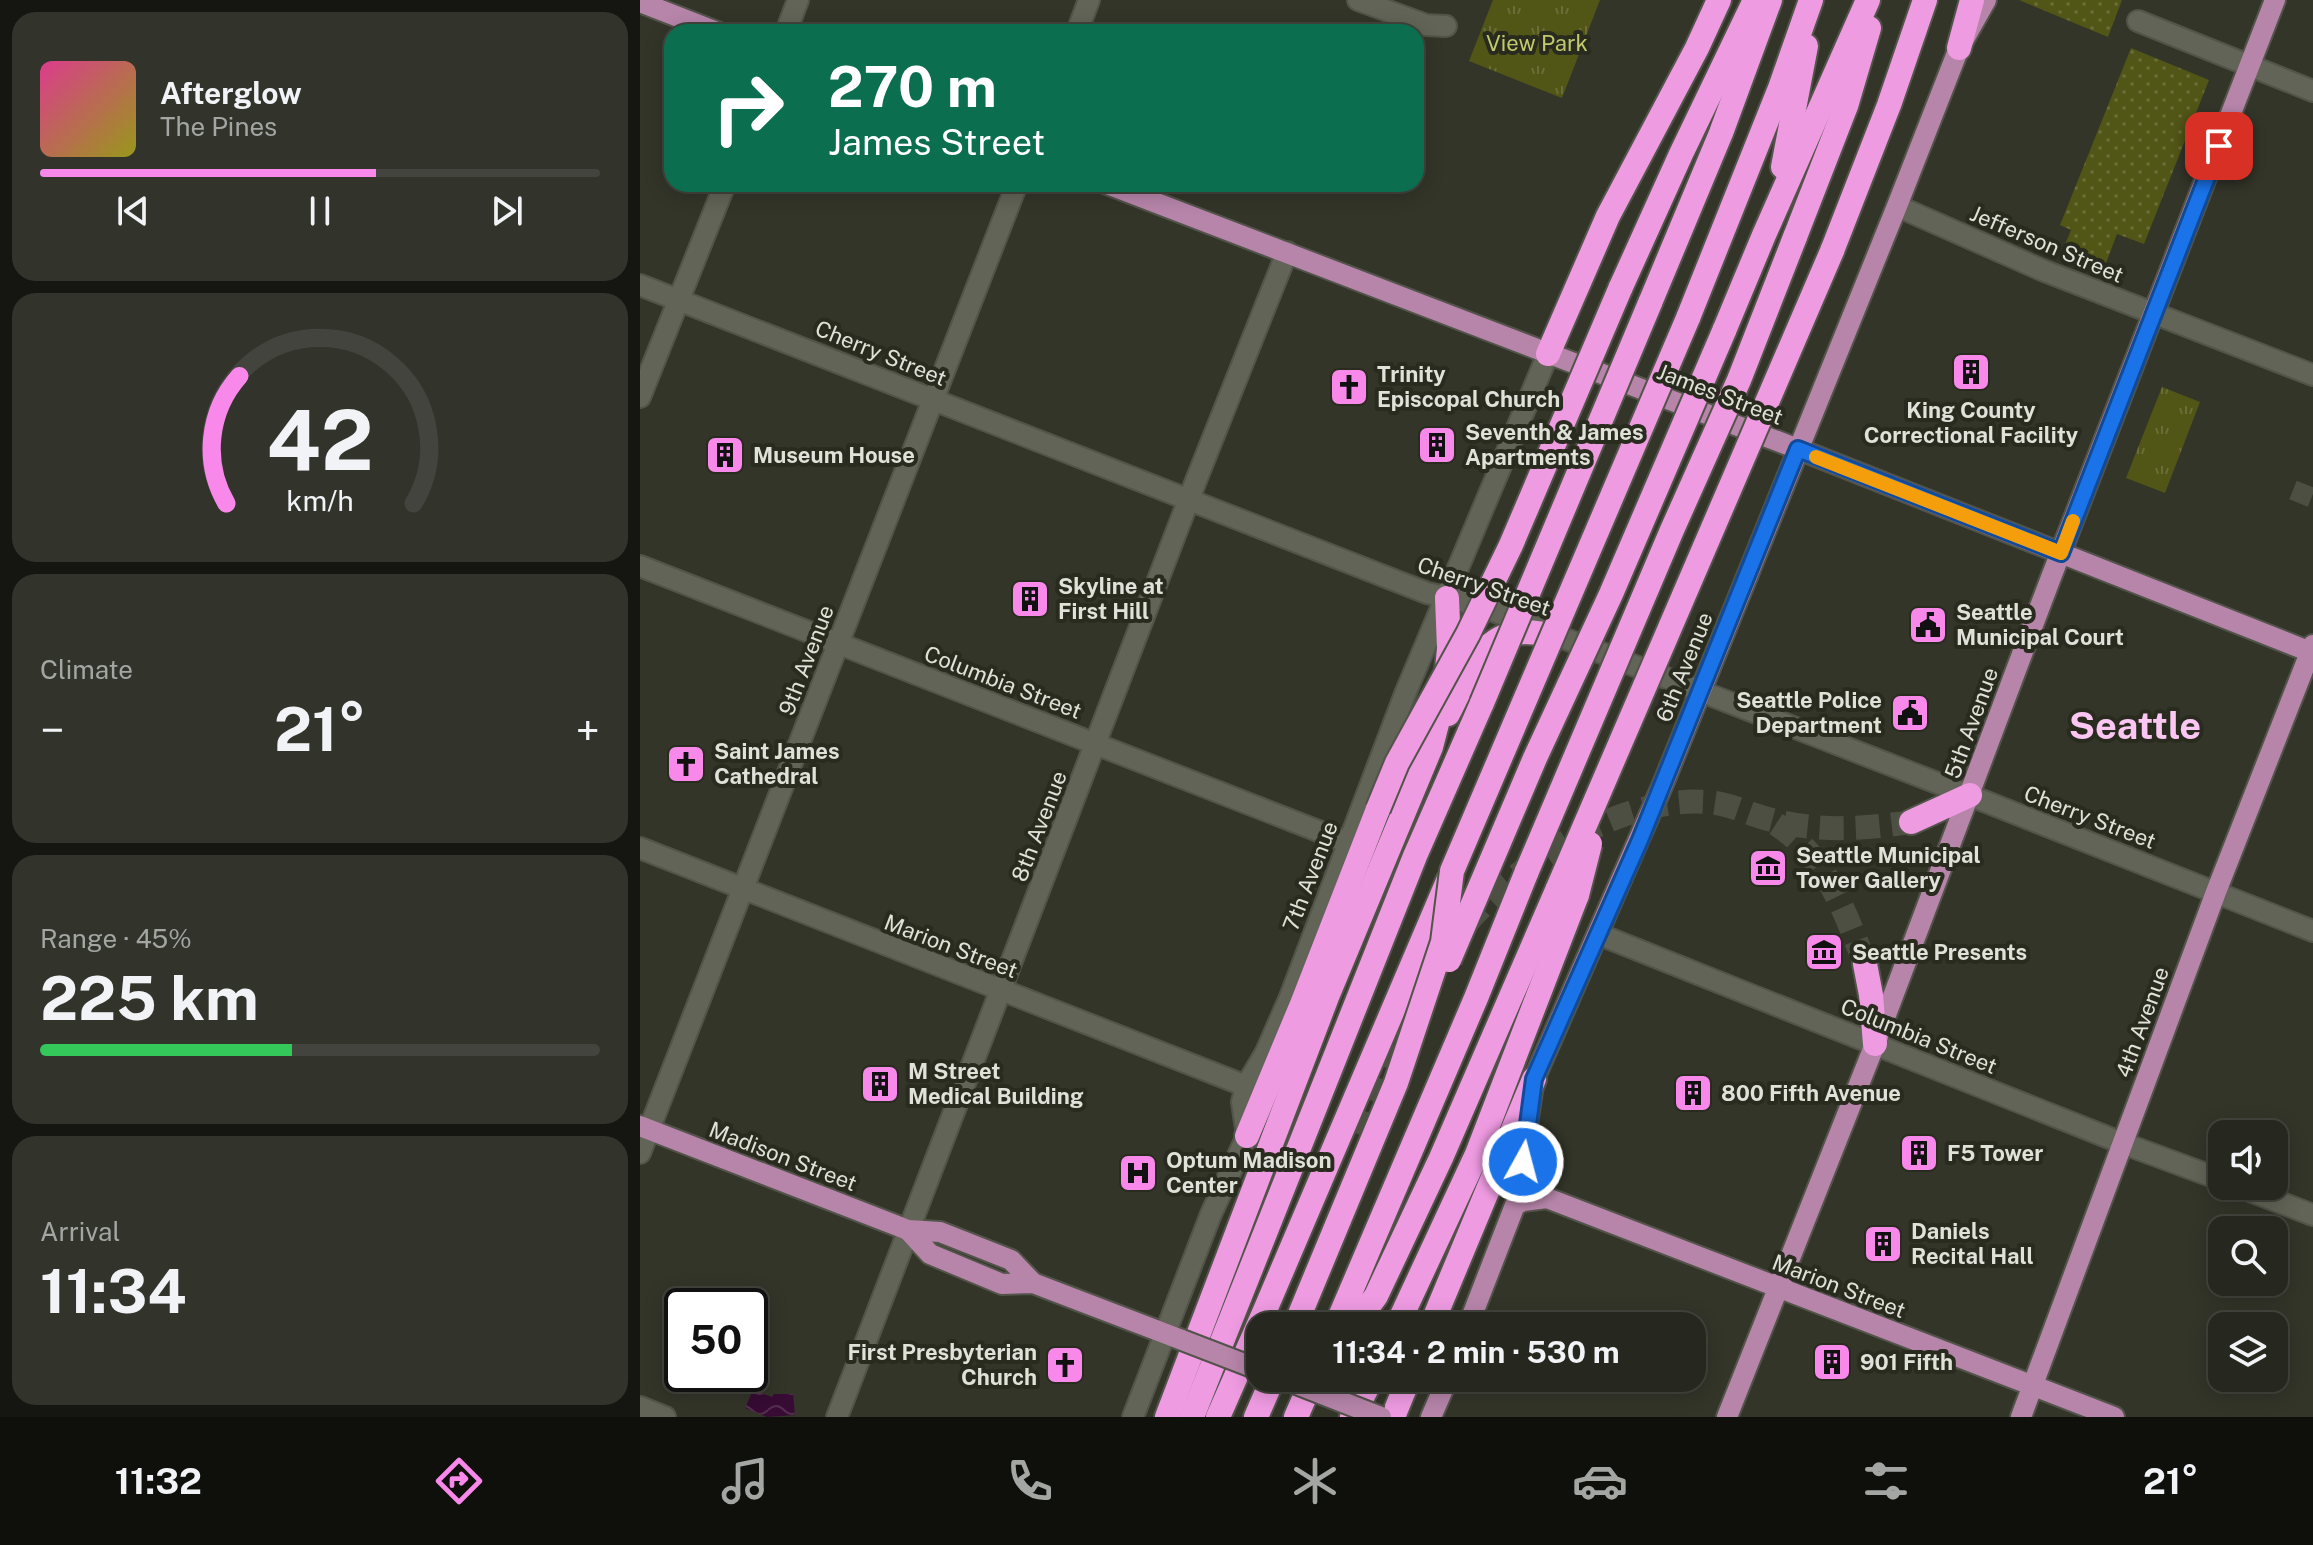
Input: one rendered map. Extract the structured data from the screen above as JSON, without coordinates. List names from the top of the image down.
{
  "streets": {
    "main road": [
      "James Street",
      "6th Avenue",
      "5th Avenue",
      "Marion Street",
      "4th Avenue",
      "Madison Street"
    ],
    "street": [
      "Jefferson Street",
      "Cherry Street",
      "9th Avenue",
      "Columbia Street",
      "8th Avenue",
      "7th Avenue"
    ]
  },
  "crossings": [
    ["Jefferson Street", "6th Avenue"],
    ["Jefferson Street", "5th Avenue"],
    ["Cherry Street", "9th Avenue"],
    ["Cherry Street", "6th Avenue"],
    ["Cherry Street", "5th Avenue"],
    ["Cherry Street", "8th Avenue"],
    ["Cherry Street", "7th Avenue"],
    ["Cherry Street", "4th Avenue"],
    ["James Street", "6th Avenue"],
    ["James Street", "5th Avenue"],
    ["James Street", "8th Avenue"],
    ["James Street", "7th Avenue"],
    ["James Street", "4th Avenue"],
    ["9th Avenue", "Columbia Street"],
    ["9th Avenue", "Marion Street"],
    ["9th Avenue", "Madison Street"],
    ["6th Avenue", "Columbia Street"],
    ["6th Avenue", "Marion Street"],
    ["Columbia Street", "5th Avenue"],
    ["Columbia Street", "8th Avenue"],
    ["Columbia Street", "7th Avenue"],
    ["Columbia Street", "4th Avenue"],
    ["5th Avenue", "Marion Street"],
    ["8th Avenue", "Marion Street"],
    ["8th Avenue", "Madison Street"],
    ["7th Avenue", "Marion Street"],
    ["Marion Street", "4th Avenue"]
  ],
  "districts": ["Seattle"],
  "parks": ["View Park"],
  "places": {
    "building": [
      "King County Correctional Facility",
      "Seventh & James Apartments",
      "Museum House",
      "Skyline at First Hill",
      "M Street Medical Building",
      "800 Fifth Avenue",
      "F5 Tower",
      "Daniels Recital Hall",
      "901 Fifth"
    ],
    "church": ["Trinity Episcopal Church", "Saint James Cathedral", "First Presbyterian Church"],
    "public building": ["Seattle Municipal Court", "Seattle Police Department"],
    "museum": ["Seattle Municipal Tower Gallery", "Seattle Presents"],
    "hospital": ["Optum Madison Center"]
  },
  "page": {
    "turn": ["270 m", "James Street"],
    "song": ["Afterglow", "The Pines"],
    "tile": [
      "Climate",
      ["Range · 45%", "225 km"],
      ["Arrival", "11:34"]
    ],
    "heat": ["−", "21°", "+"],
    "limit": "50",
    "trip": "11:34 · 2 min · 530 m",
    "tabs": ["11:32", "21°"],
    "gauge": ["42", "km/h"]
  }
}
